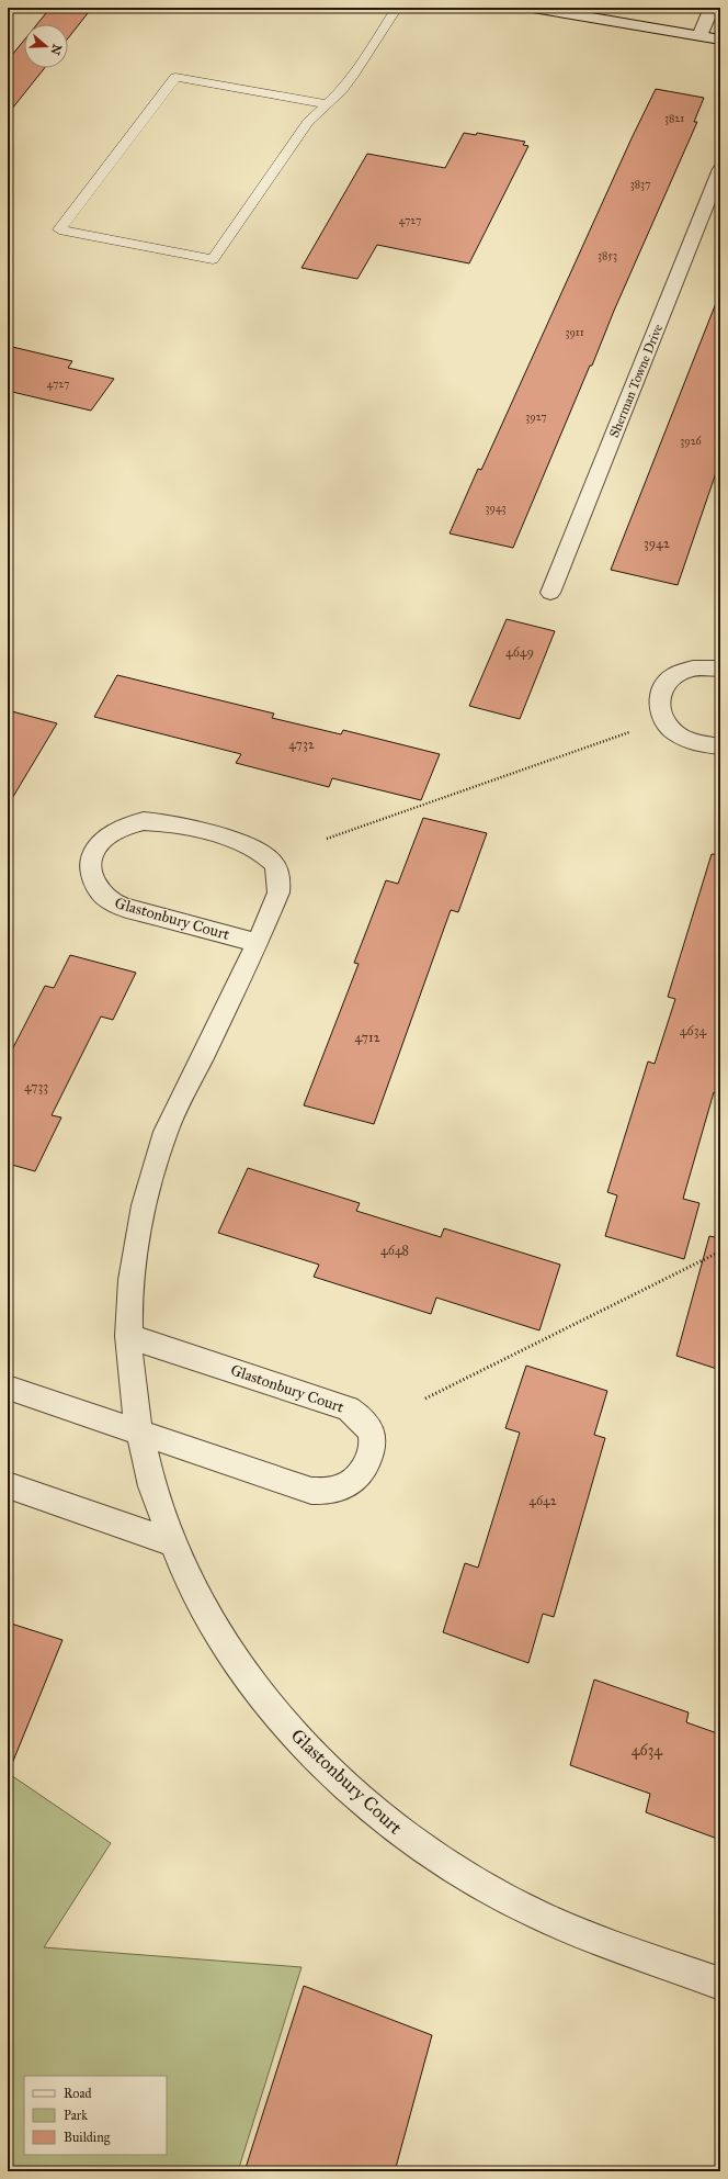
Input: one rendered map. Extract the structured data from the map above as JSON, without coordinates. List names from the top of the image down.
{
  "streets": {
    "street": ["Sherman Towne Drive", "Glastonbury Court"]
  },
  "house_numbers": [
    "3821",
    "3837",
    "4727",
    "3853",
    "3911",
    "4727",
    "3927",
    "3926",
    "3943",
    "3942",
    "4649",
    "4732",
    "4634",
    "4712",
    "4733",
    "4648",
    "4642",
    "4634"
  ],
  "legend": ["Road", "Park", "Building"],
  "north": "right"
}
